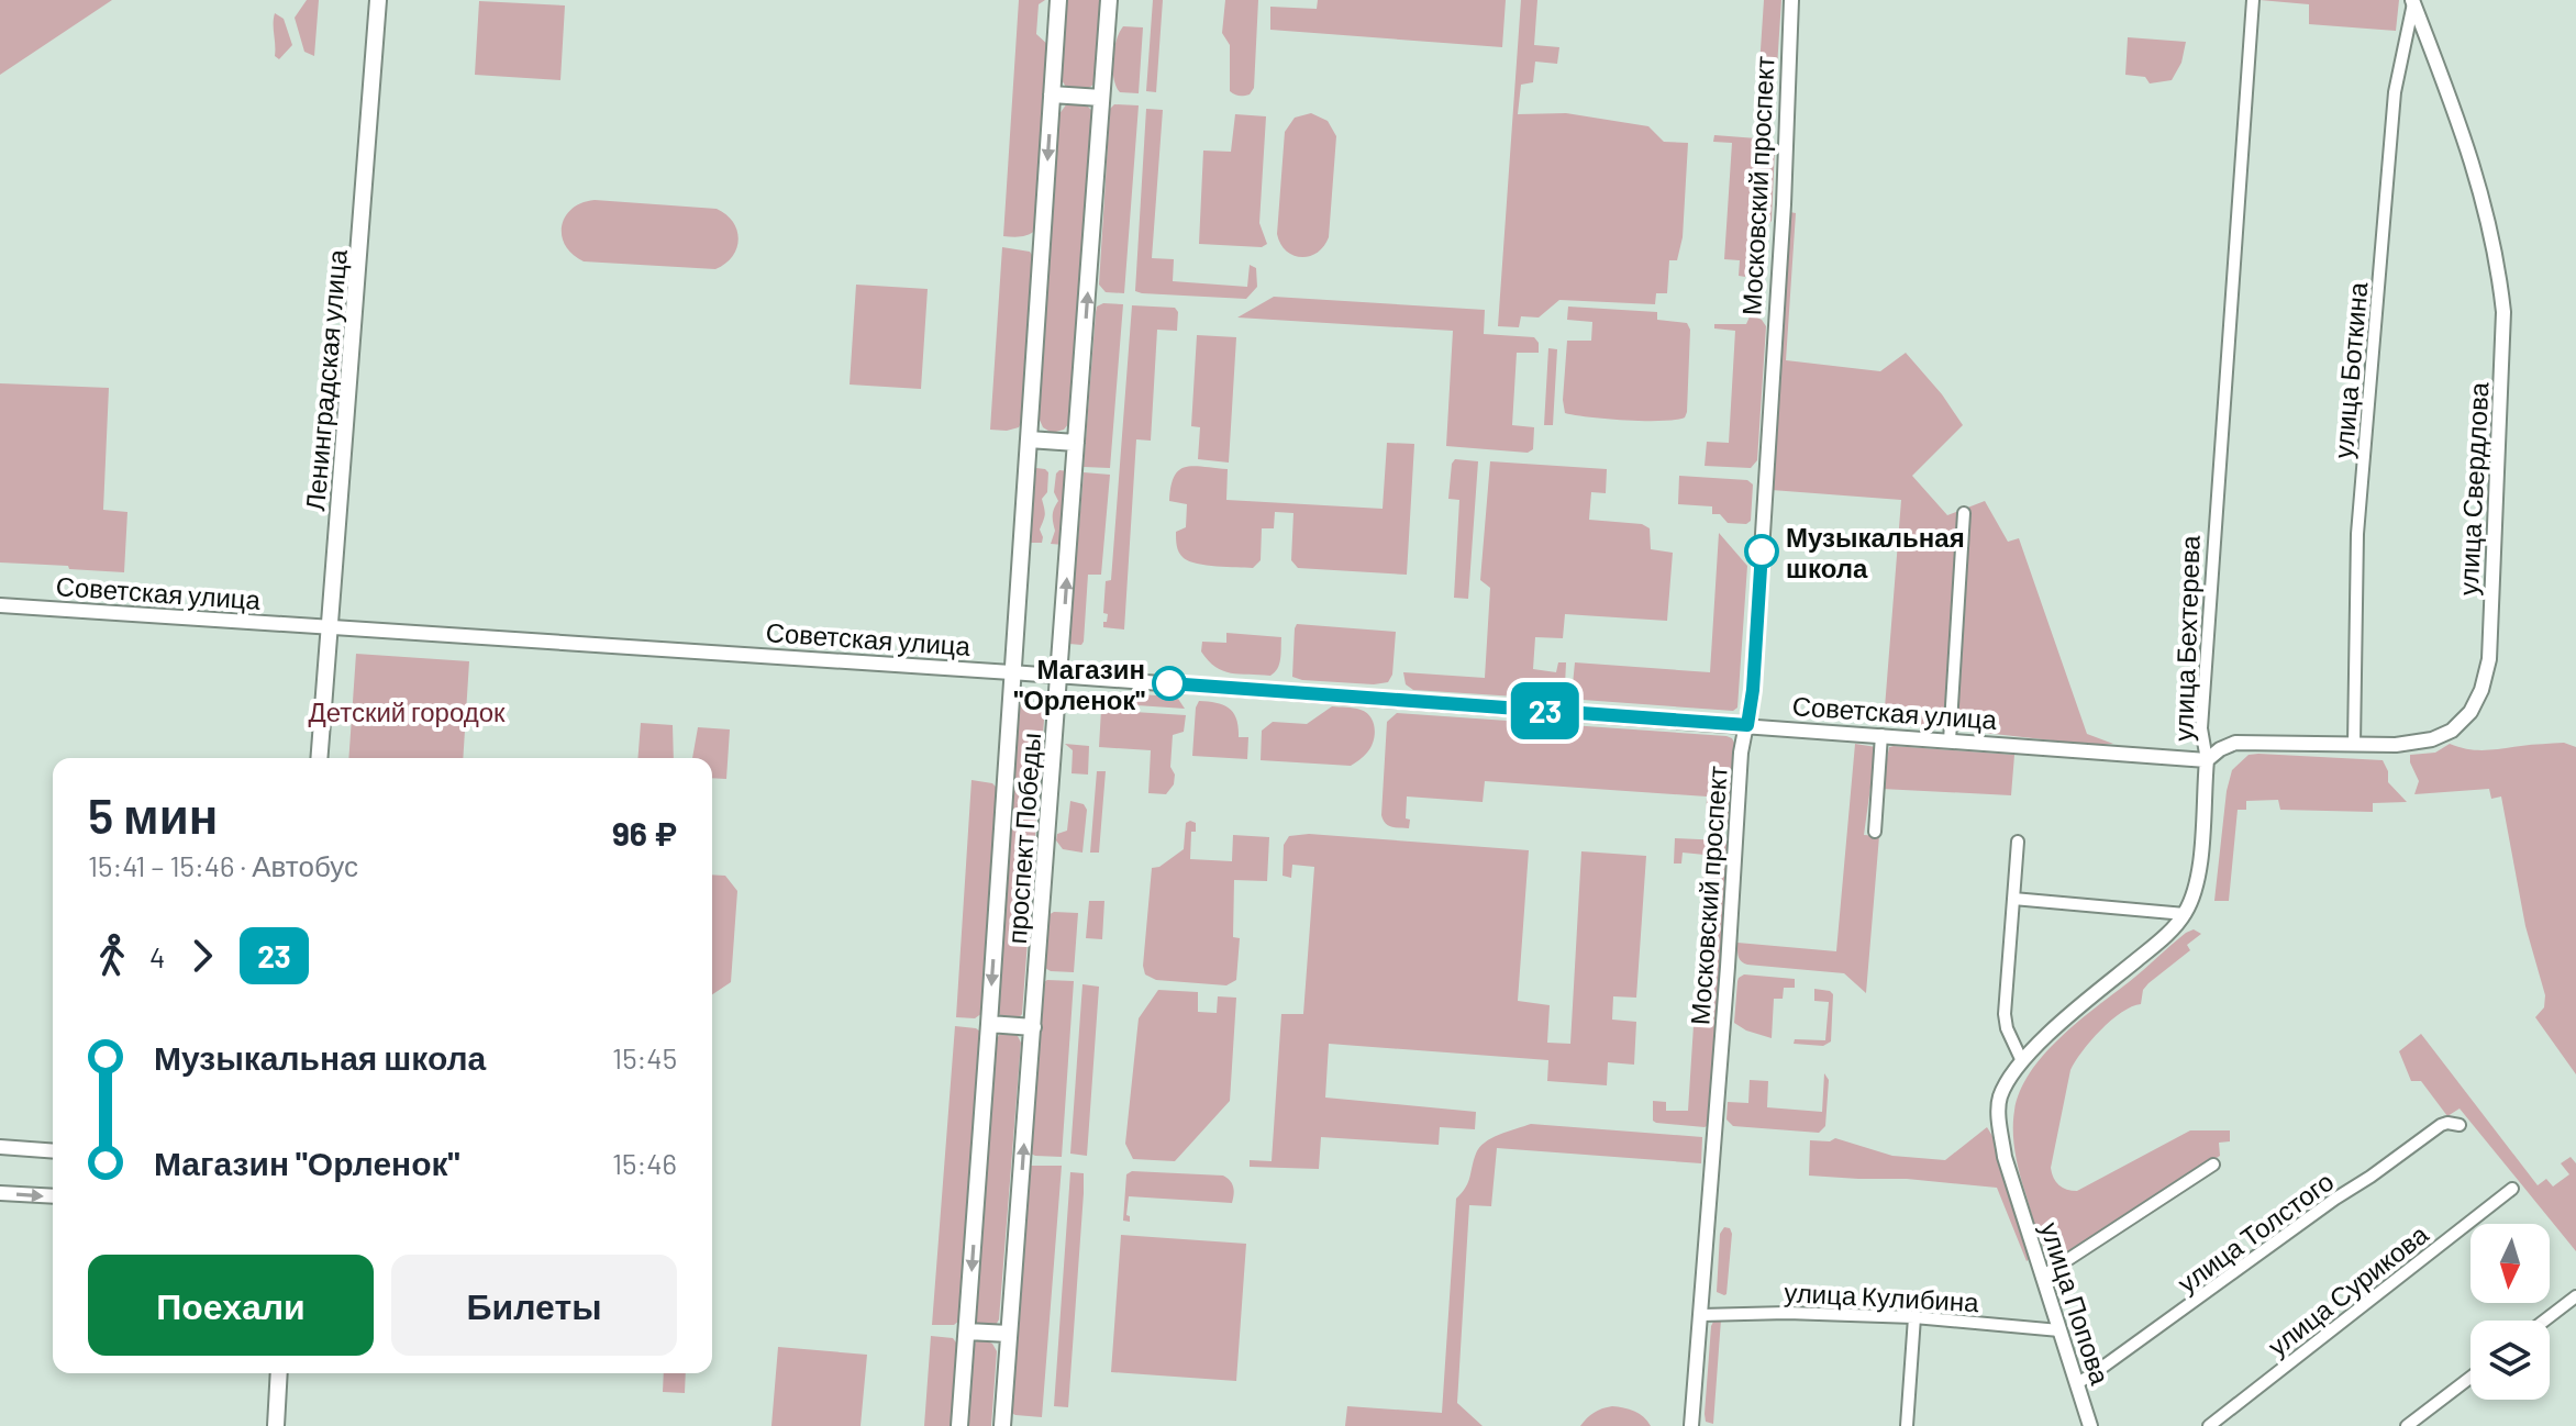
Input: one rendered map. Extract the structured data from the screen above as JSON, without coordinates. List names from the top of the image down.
{
  "streets": {
    "main road": ["Ленинградская улица", "проспект Победы"],
    "street": [
      "Московский проспект",
      "улица Боткина",
      "улица Свердлова",
      "Советская улица",
      "улица Бехтерева",
      "улица Толстого",
      "улица Сурикова",
      "улица Кулибина",
      "улица Попова"
    ]
  },
  "crossings": [
    ["Московский проспект", "Советская улица"],
    ["Московский проспект", "улица Кулибина"],
    ["улица Боткина", "улица Свердлова"],
    ["Ленинградская улица", "Советская улица"],
    ["улица Свердлова", "Советская улица"],
    ["улица Свердлова", "улица Бехтерева"],
    ["Советская улица", "улица Бехтерева"],
    ["Советская улица", "проспект Победы"],
    ["улица Бехтерева", "улица Попова"],
    ["улица Толстого", "улица Попова"],
    ["улица Кулибина", "улица Попова"]
  ],
  "parks": ["Детский городок"],
  "places": ["Музыкальная школа", "Магазин \"Орленок\""],
  "lines": ["bus line 23"],
  "north": "bottom",
  "page": {
    "on_map": "23",
    "heading": ["5 мин", "15:41 – 15:46 · Автобус", "96 ₽"],
    "legs": ["4", "23"],
    "list": [
      {
        "name": "Музыкальная школа",
        "value": "15:45"
      },
      {
        "name": "Магазин \"Орленок\"",
        "value": "15:46"
      }
    ],
    "buttons": ["Поехали", "Билеты"]
  }
}
